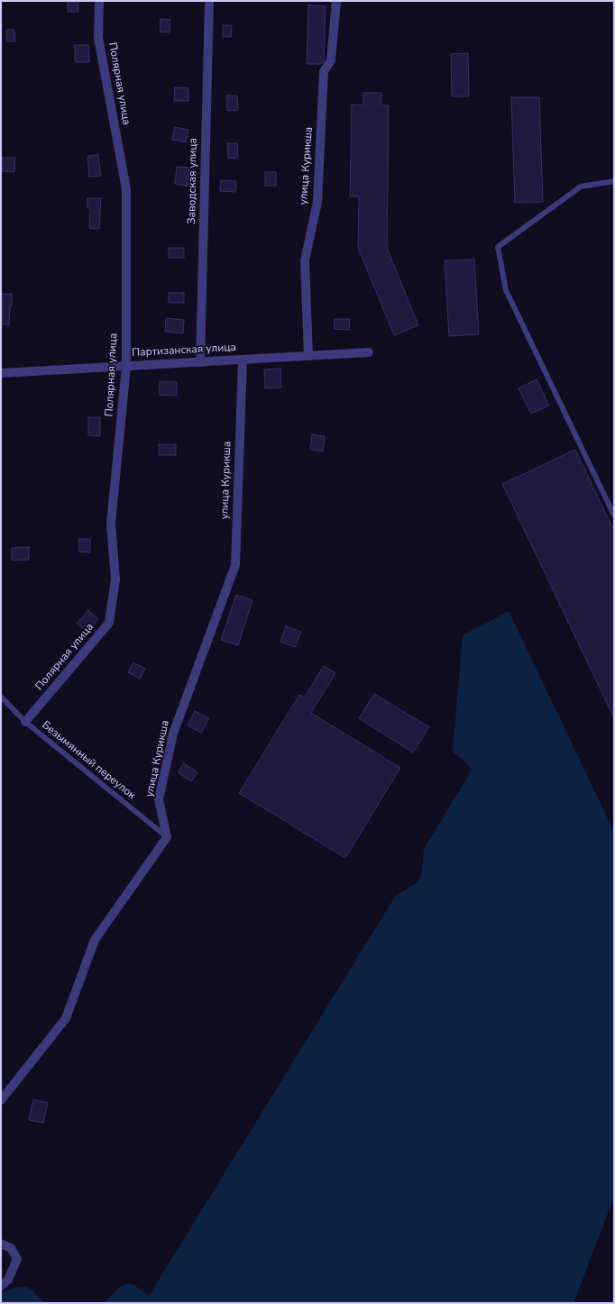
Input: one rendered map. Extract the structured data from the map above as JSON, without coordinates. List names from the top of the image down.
{
  "streets": {
    "street": [
      "Полярная улица",
      "улица Курикша",
      "Заводская улица",
      "Партизанская улица"
    ],
    "lane": ["Безымянный переулок"]
  },
  "crossings": [
    ["Полярная улица", "Партизанская улица"],
    ["Полярная улица", "Безымянный переулок"],
    ["улица Курикша", "Партизанская улица"],
    ["улица Курикша", "Безымянный переулок"],
    ["Заводская улица", "Партизанская улица"]
  ]
}
